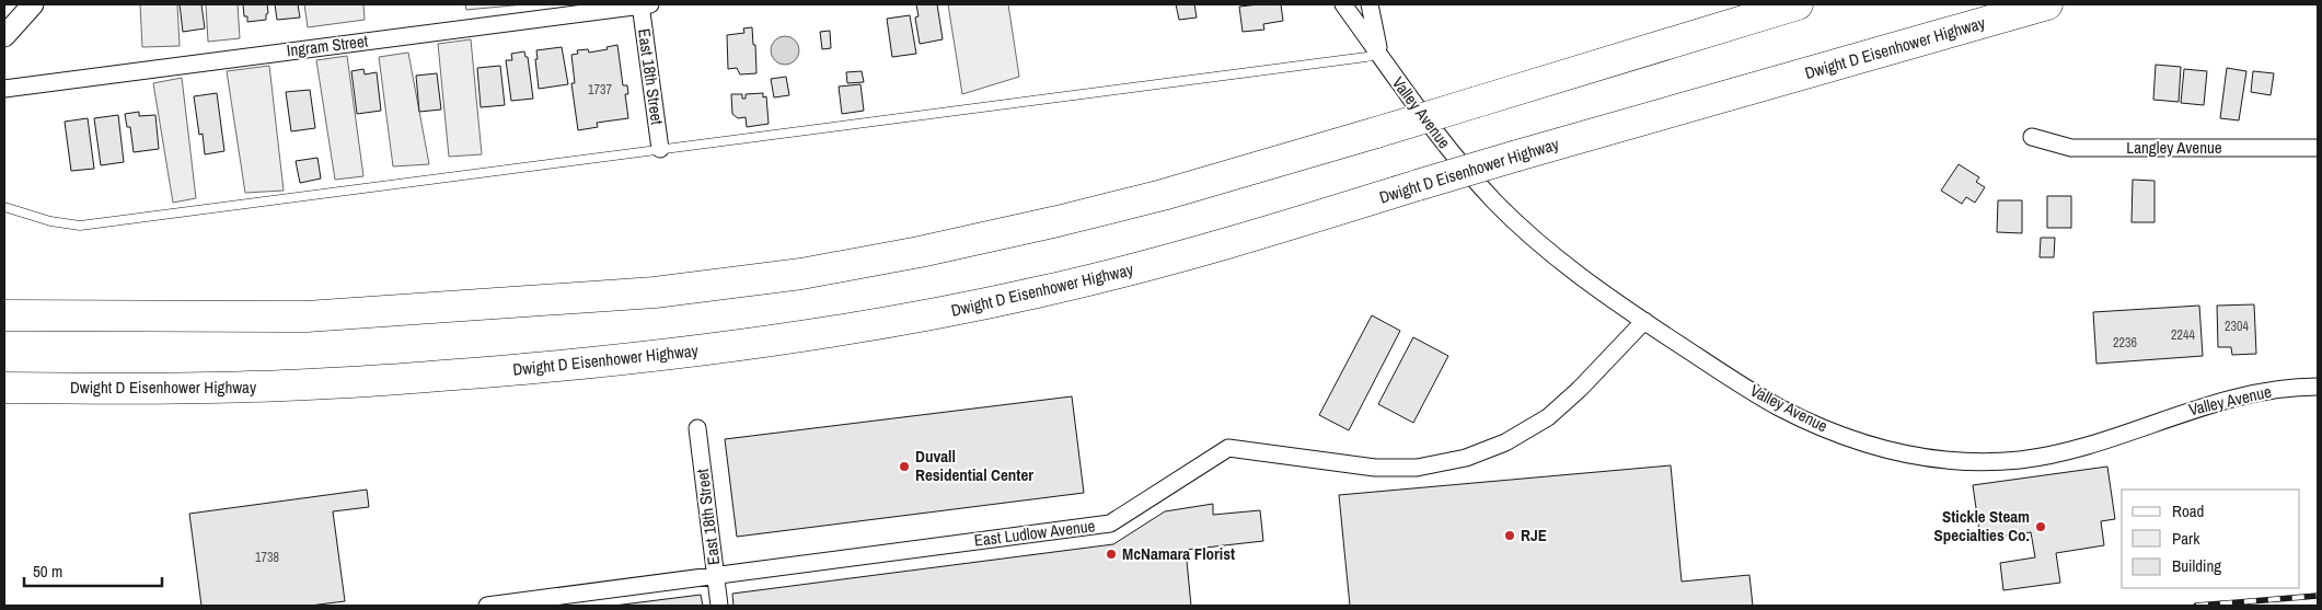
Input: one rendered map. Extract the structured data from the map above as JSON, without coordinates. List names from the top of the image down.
{
  "streets": {
    "highway": ["Dwight D Eisenhower Highway"],
    "street": [
      "Ingram Street",
      "East 18th Street",
      "Valley Avenue",
      "Langley Avenue",
      "East Ludlow Avenue"
    ]
  },
  "crossings": [
    ["Ingram Street", "East 18th Street"],
    ["East 18th Street", "East Ludlow Avenue"],
    ["Valley Avenue", "East Ludlow Avenue"]
  ],
  "places": [
    "Duvall Residential Center",
    "Stickle Steam Specialties Co.",
    "RJE",
    "McNamara Florist"
  ],
  "house_numbers": [
    "1737",
    "2304",
    "2244",
    "2236",
    "1738"
  ],
  "legend": ["Road", "Park", "Building"],
  "scale_bar": "50 m"
}
